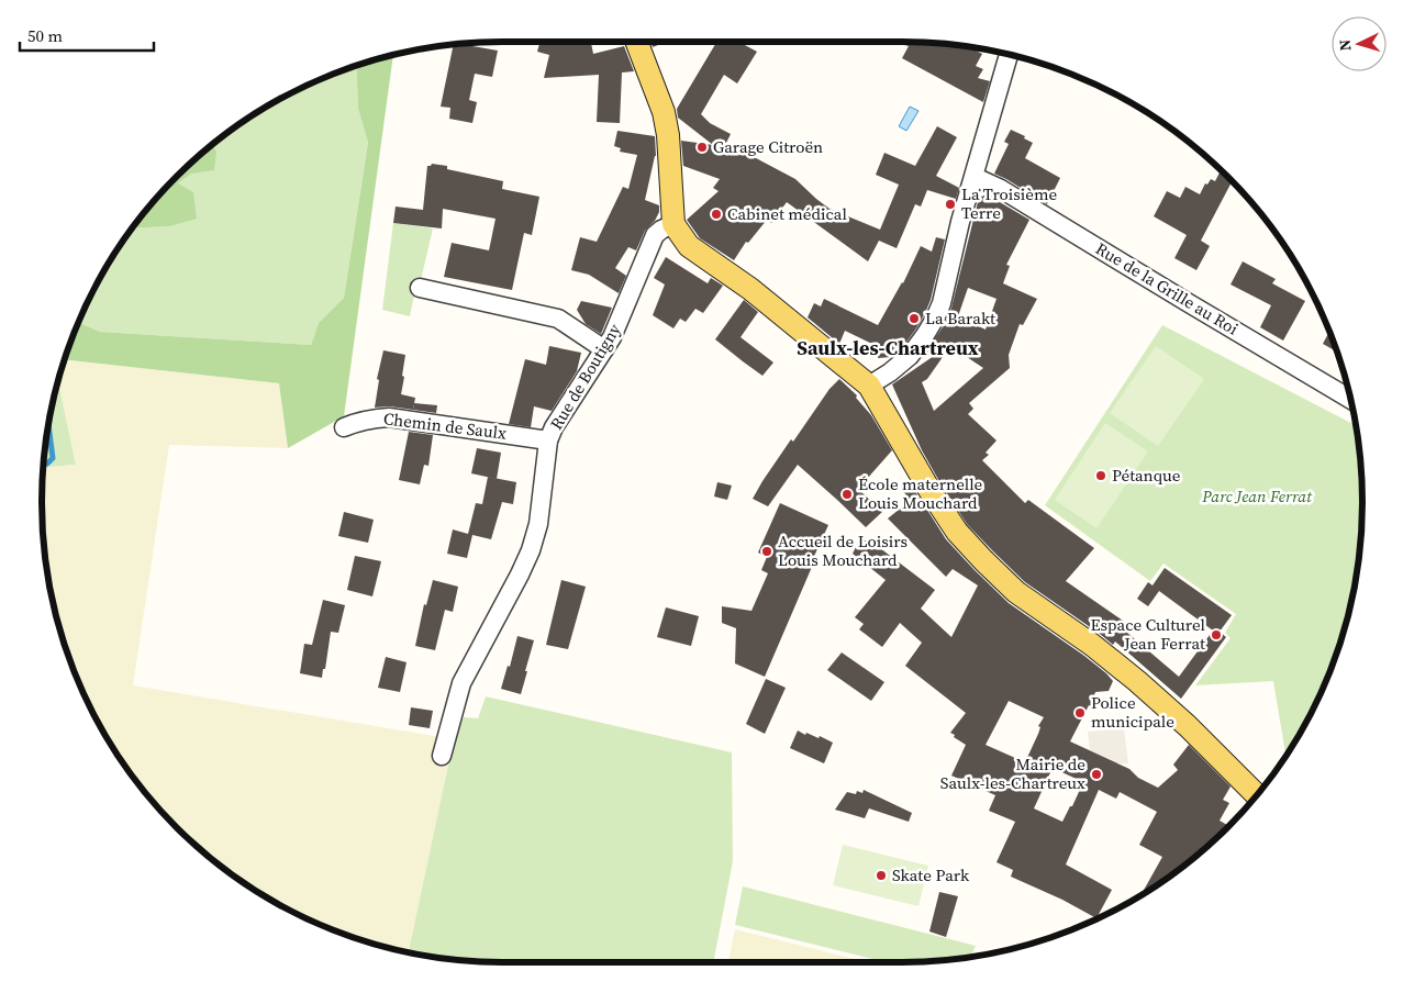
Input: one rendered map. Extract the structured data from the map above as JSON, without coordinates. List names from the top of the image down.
{
  "streets": {
    "street": ["Rue de la Grille au Roi", "Rue de Boutigny", "Chemin de Saulx"]
  },
  "crossings": [
    ["Rue de Boutigny", "Chemin de Saulx"]
  ],
  "districts": ["Saulx-les-Chartreux"],
  "parks": ["Parc Jean Ferrat"],
  "places": [
    "Garage Citroën",
    "La Troisième Terre",
    "Cabinet médical",
    "La Barakt",
    "Pétanque",
    "École maternelle Louis Mouchard",
    "Accueil de Loisirs Louis Mouchard",
    "Espace Culturel Jean Ferrat",
    "Police municipale",
    "Mairie de Saulx-les-Chartreux",
    "Skate Park"
  ],
  "scale_bar": "50 m",
  "north": "left"
}
